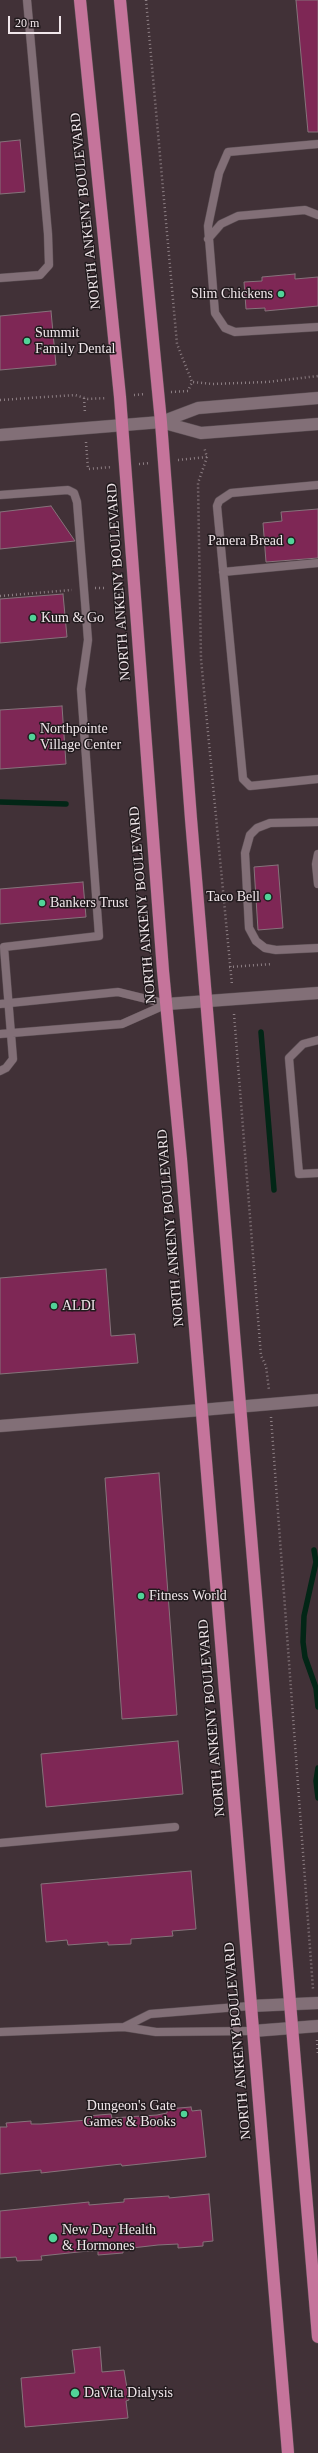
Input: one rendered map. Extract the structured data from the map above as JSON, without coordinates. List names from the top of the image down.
{
  "streets": {
    "main road": ["NORTH ANKENY BOULEVARD"]
  },
  "places": [
    "Slim Chickens",
    "Summit Family Dental",
    "Panera Bread",
    "Kum & Go",
    "Northpointe Village Center",
    "Taco Bell",
    "Bankers Trust",
    "ALDI",
    "Fitness World",
    "Dungeon's Gate Games & Books",
    "New Day Health & Hormones",
    "DaVita Dialysis"
  ],
  "scale_bar": "20 m"
}
